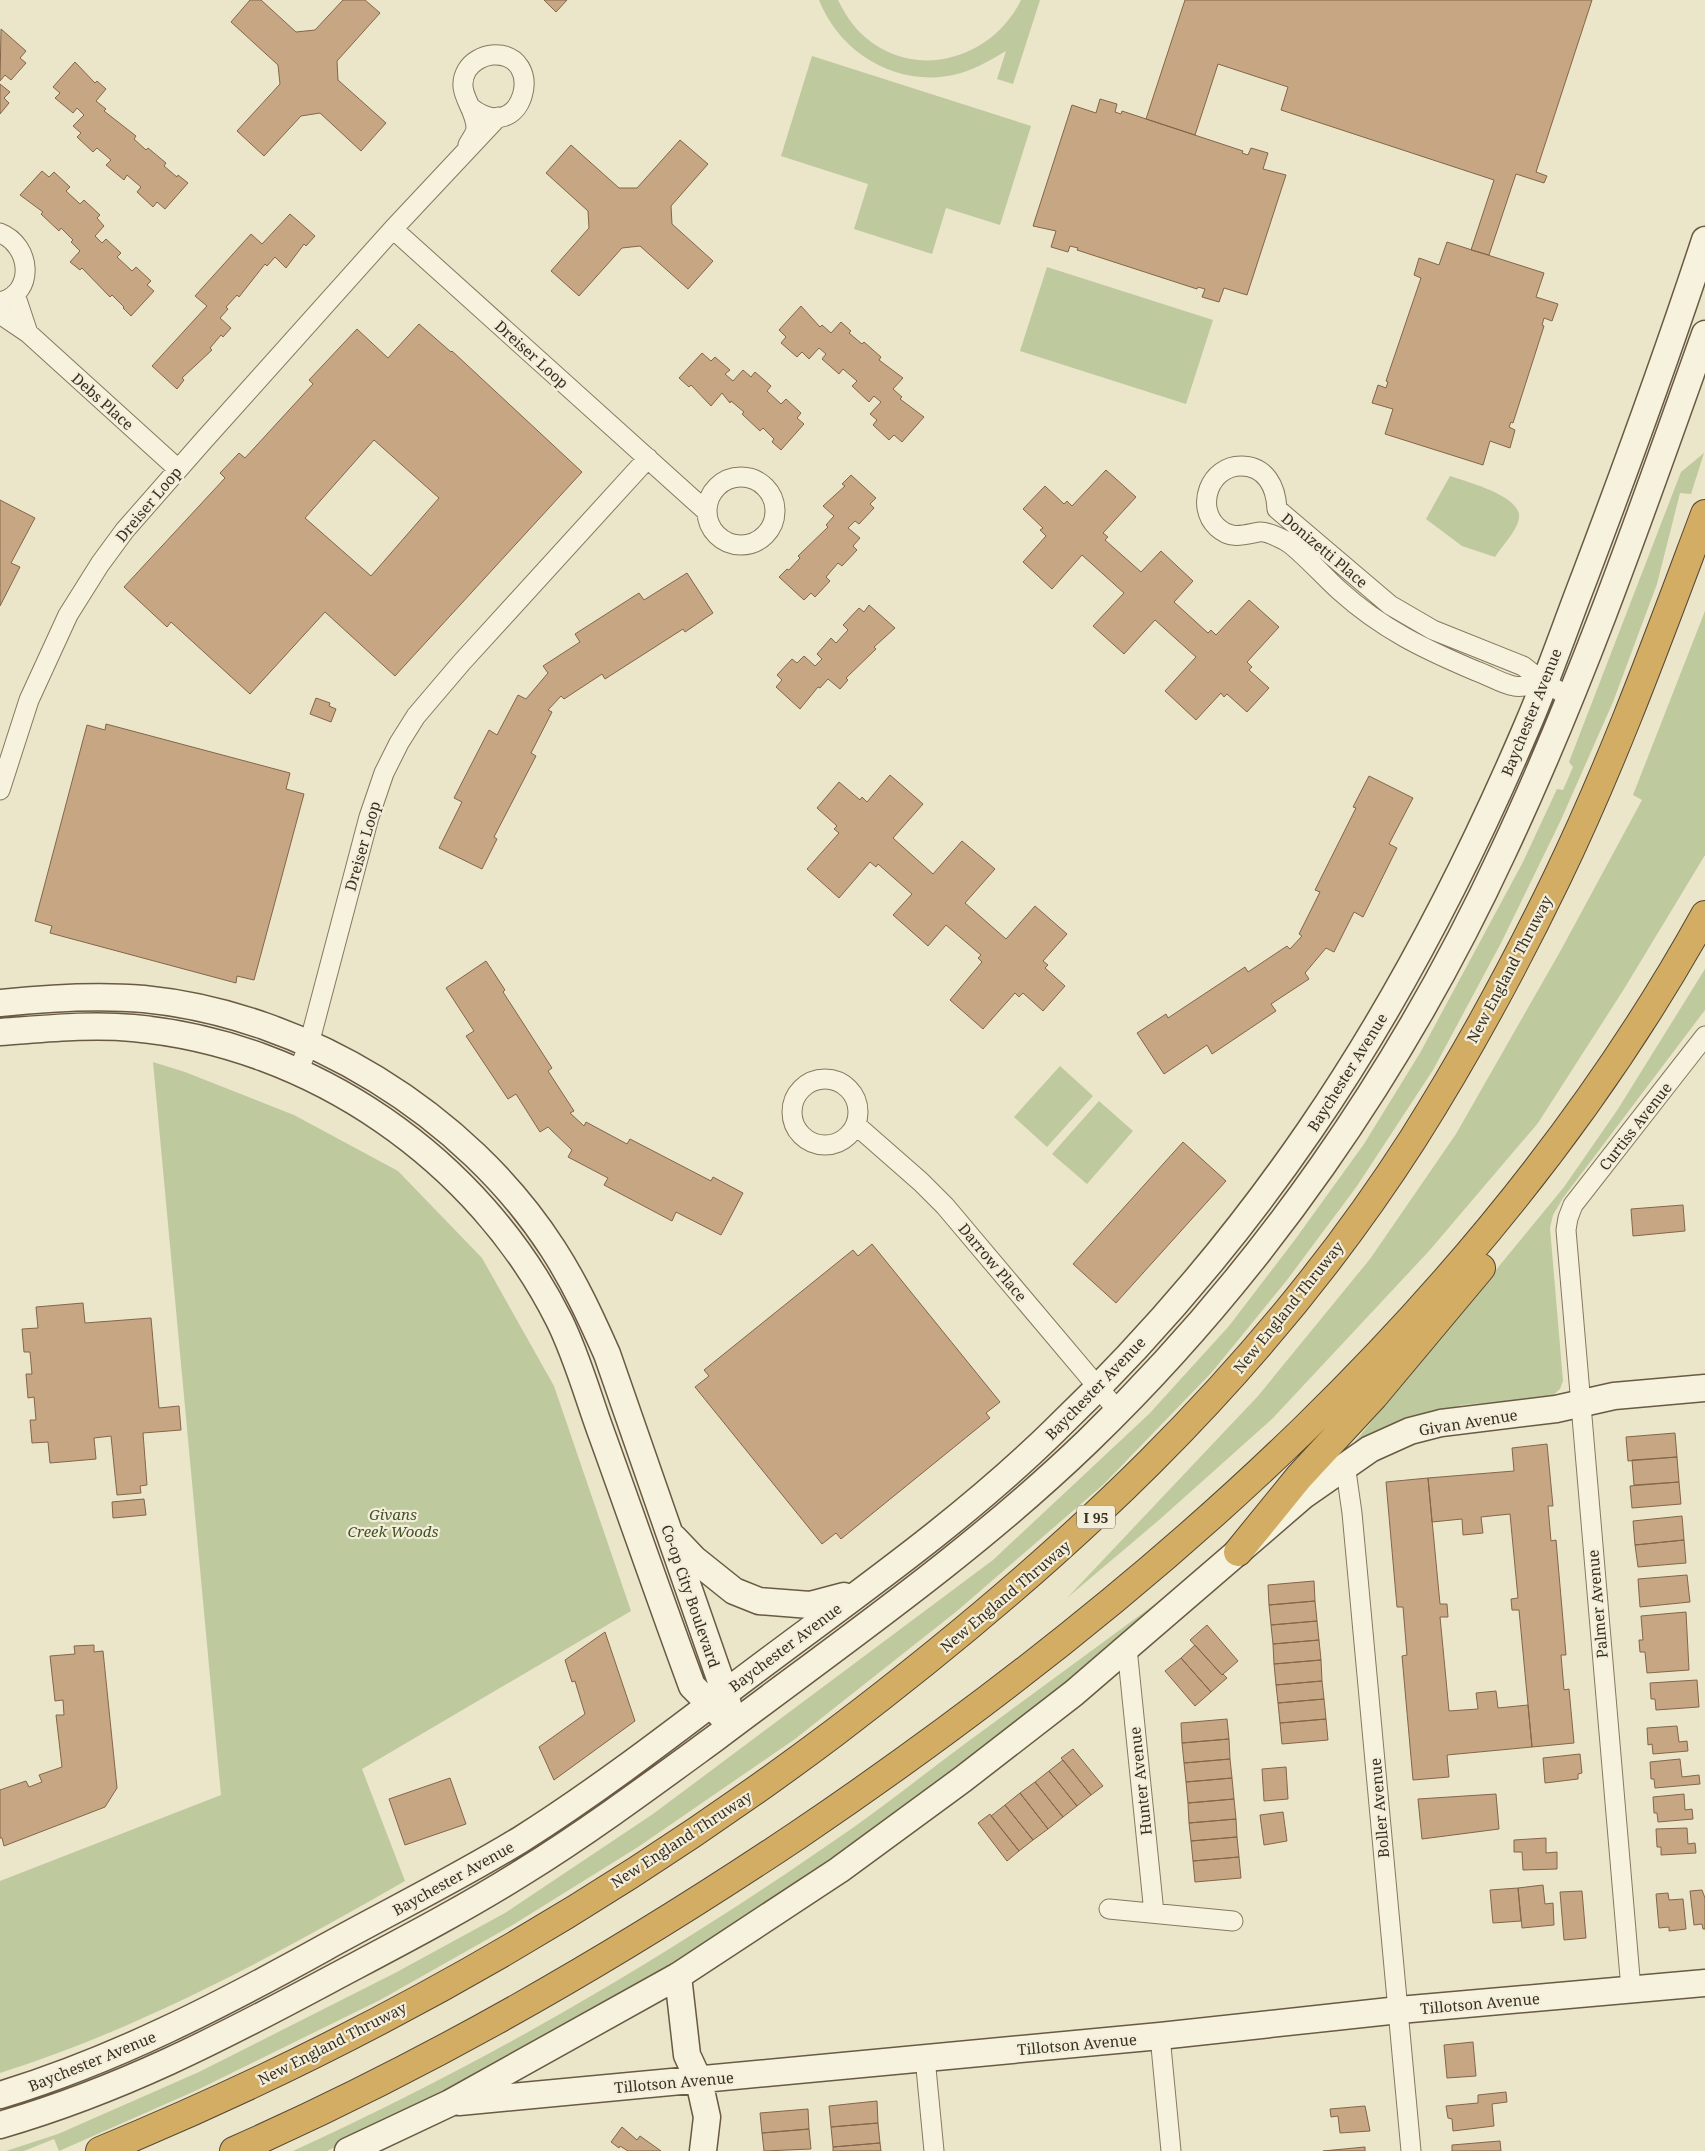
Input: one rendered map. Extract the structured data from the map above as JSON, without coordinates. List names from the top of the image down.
{
  "streets": {
    "highway": ["New England Thruway", "I 95"],
    "main road": [
      "Baychester Avenue",
      "Givan Avenue",
      "Co-op City Boulevard",
      "Tillotson Avenue"
    ],
    "street": [
      "Dreiser Loop",
      "Debs Place",
      "Donizetti Place",
      "Curtiss Avenue",
      "Darrow Place",
      "Palmer Avenue",
      "Hunter Avenue",
      "Boller Avenue"
    ]
  },
  "crossings": [
    ["Dreiser Loop", "Debs Place"],
    ["Dreiser Loop", "Co-op City Boulevard"],
    ["Donizetti Place", "Baychester Avenue"],
    ["Baychester Avenue", "Darrow Place"],
    ["Baychester Avenue", "Co-op City Boulevard"],
    ["Curtiss Avenue", "Palmer Avenue"],
    ["Givan Avenue", "Palmer Avenue"],
    ["Givan Avenue", "Boller Avenue"],
    ["Palmer Avenue", "Tillotson Avenue"],
    ["Boller Avenue", "Tillotson Avenue"]
  ],
  "parks": ["Givans Creek Woods"]
}
